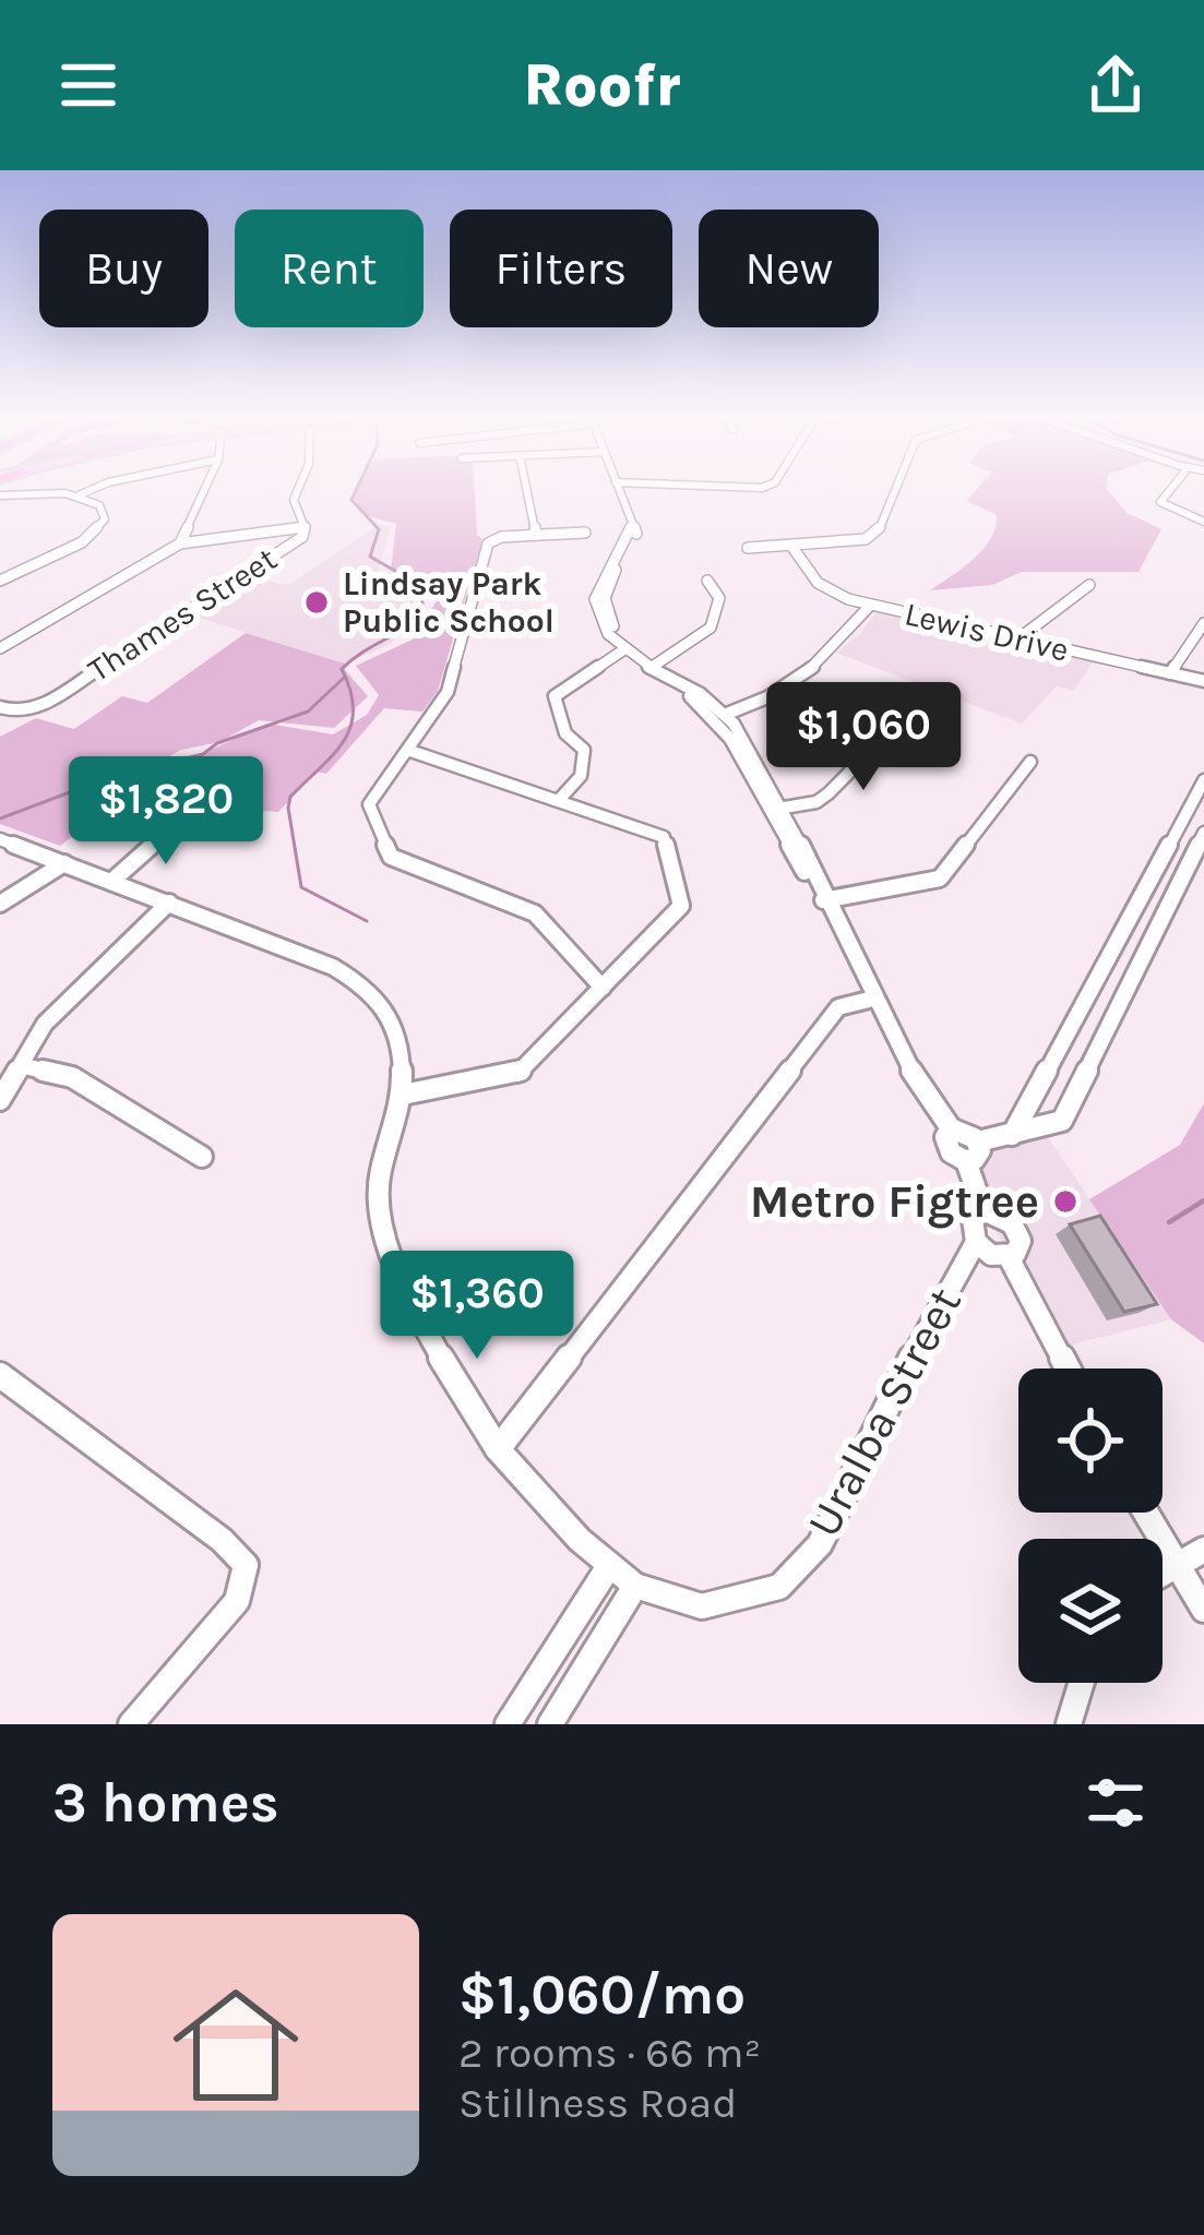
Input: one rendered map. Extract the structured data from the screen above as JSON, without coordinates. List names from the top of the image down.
{
  "streets": {
    "street": ["Thames Street", "Lewis Drive", "Uralba Street"]
  },
  "places": ["Lindsay Park Public School", "Metro Figtree"],
  "page": {
    "header": "Roofr",
    "chip": [
      "Buy",
      "Rent",
      "Filters",
      "New"
    ],
    "price": ["$1,060", "$1,820", "$1,360"],
    "heading": "3 homes",
    "list": [
      {
        "name": "$1,060/mo",
        "note": "2 rooms · 66 m² · Stillness Road"
      }
    ]
  }
}
